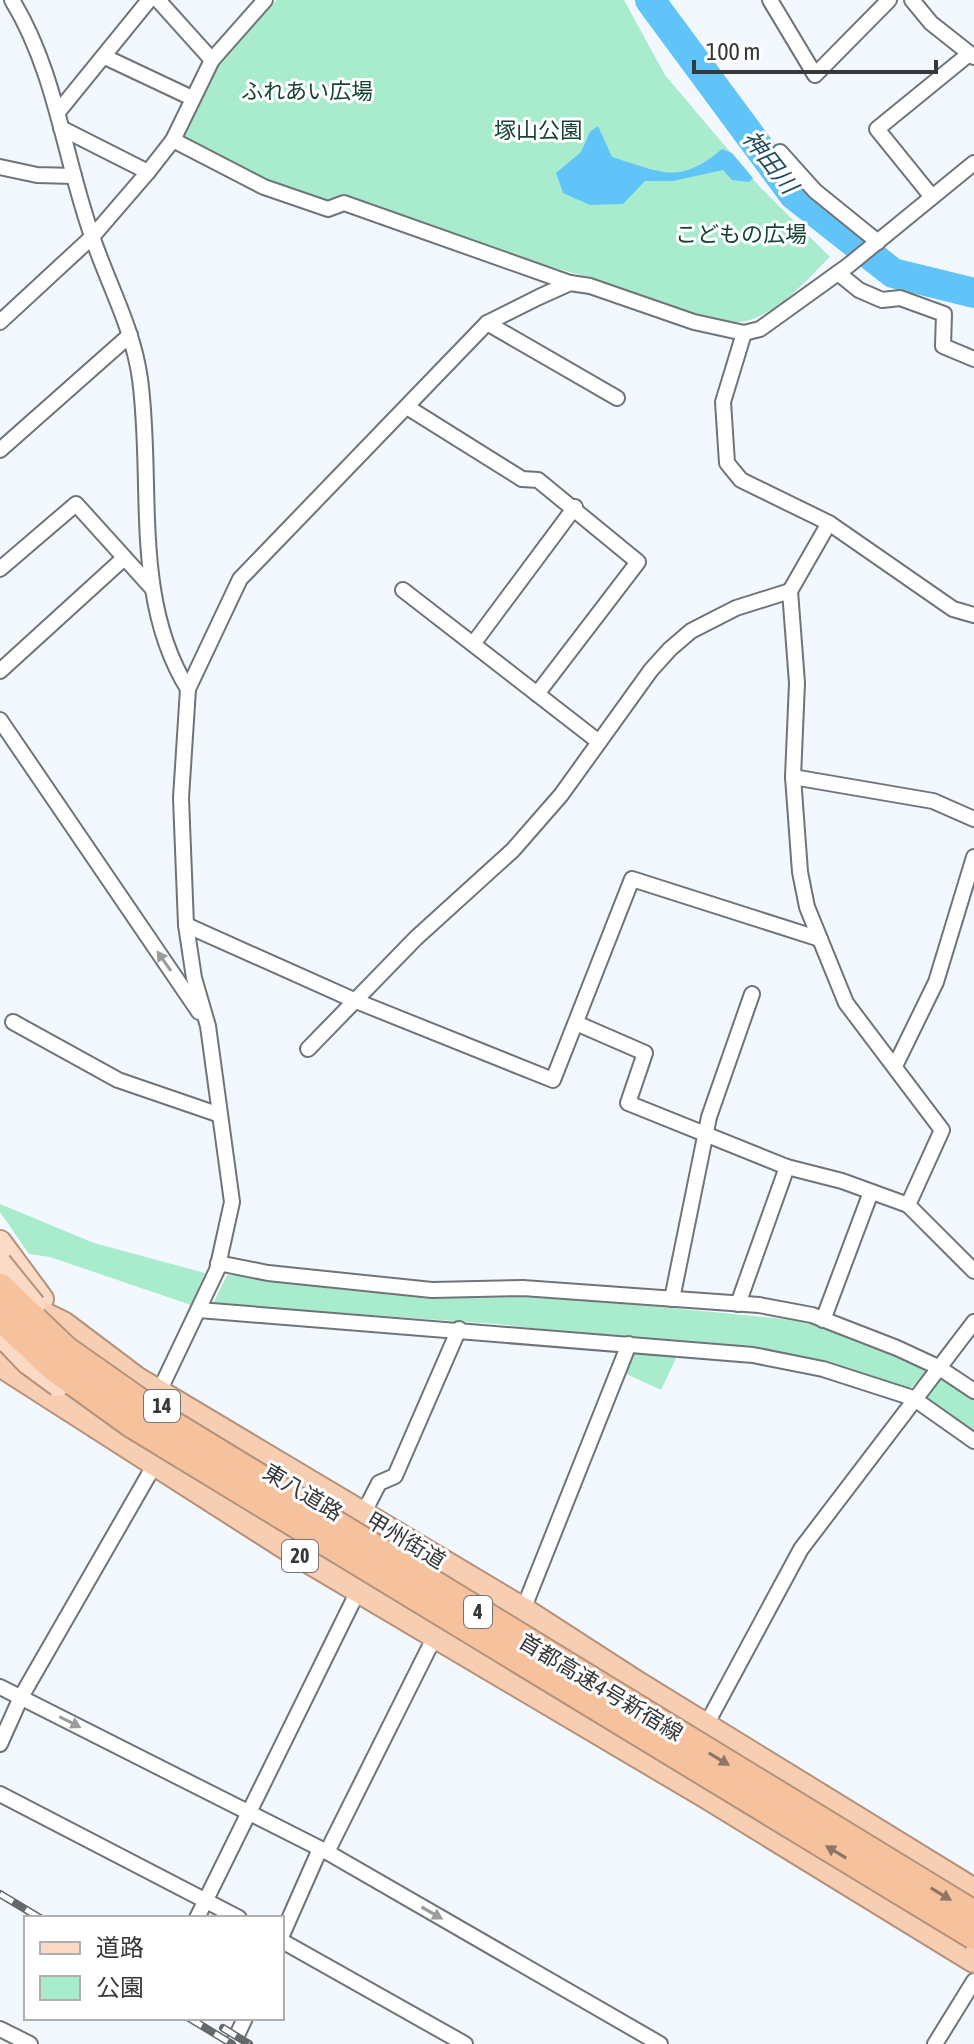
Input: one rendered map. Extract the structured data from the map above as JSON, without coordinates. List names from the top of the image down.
{
  "streets": {
    "highway": [
      "甲州街道",
      "20",
      "4",
      "首都高速4号新宿線"
    ],
    "main road": ["14", "東八道路"]
  },
  "crossings": [
    ["東八道路", "甲州街道"],
    ["東八道路", "20"]
  ],
  "water": ["神田川"],
  "parks": ["ふれあい広場", "塚山公園", "こどもの広場"],
  "legend": ["道路", "公園"],
  "scale_bar": "100 m"
}
